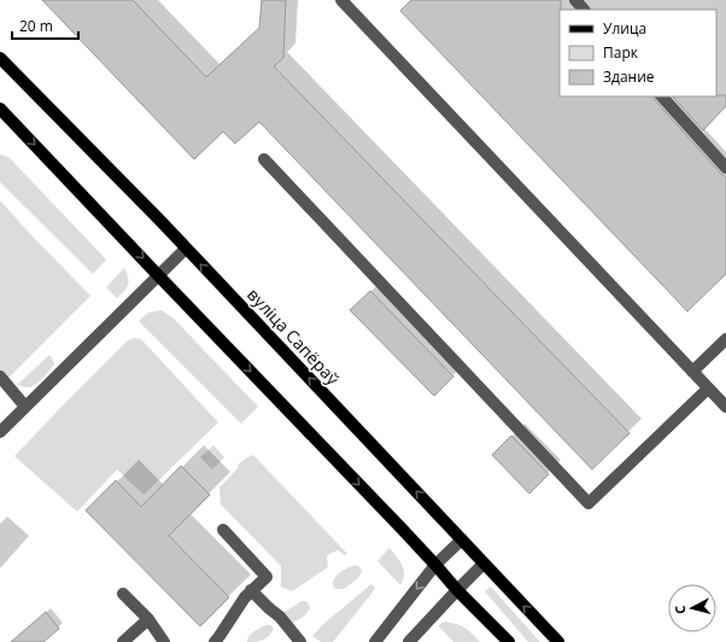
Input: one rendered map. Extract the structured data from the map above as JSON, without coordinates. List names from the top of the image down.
{
  "streets": {
    "main road": ["вуліца Сапёраў"]
  },
  "legend": ["Улица", "Парк", "Здание"],
  "scale_bar": "20 m",
  "north": "left"
}
